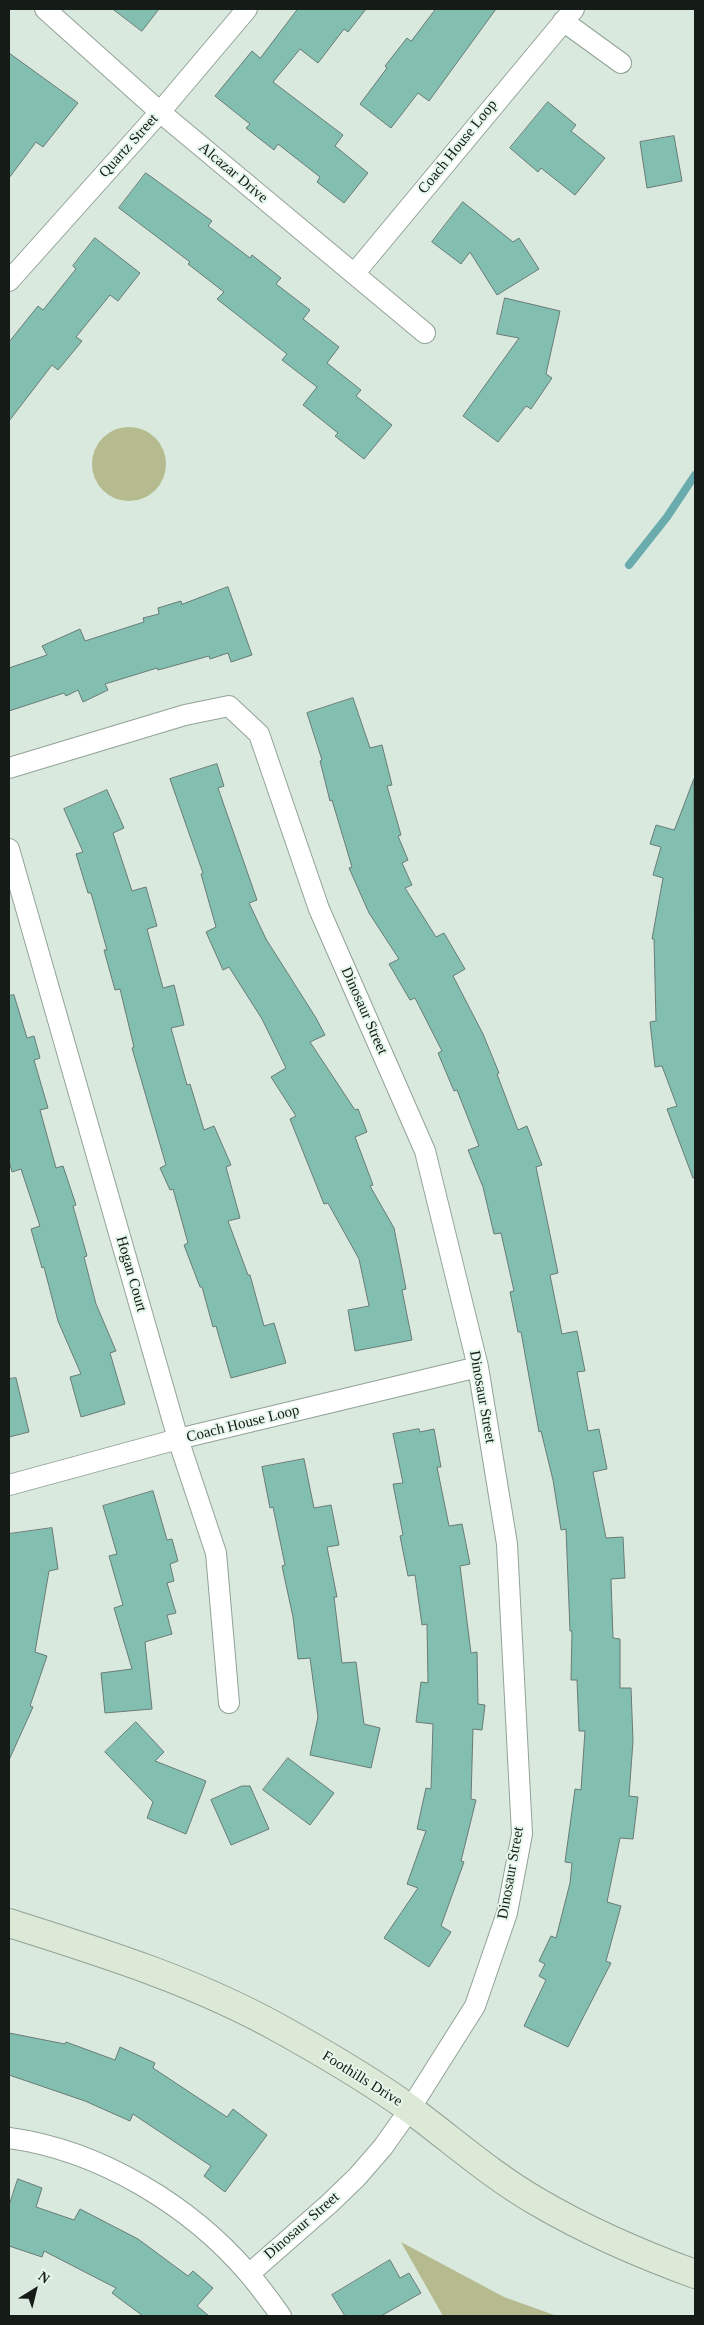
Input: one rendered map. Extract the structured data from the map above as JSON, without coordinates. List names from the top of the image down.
{
  "streets": {
    "street": [
      "Quartz Street",
      "Coach House Loop",
      "Alcazar Drive",
      "Dinosaur Street",
      "Hogan Court",
      "Foothills Drive"
    ]
  },
  "crossings": [
    ["Quartz Street", "Alcazar Drive"],
    ["Coach House Loop", "Alcazar Drive"],
    ["Coach House Loop", "Dinosaur Street"],
    ["Coach House Loop", "Hogan Court"],
    ["Dinosaur Street", "Foothills Drive"]
  ],
  "north": "top right"
}
